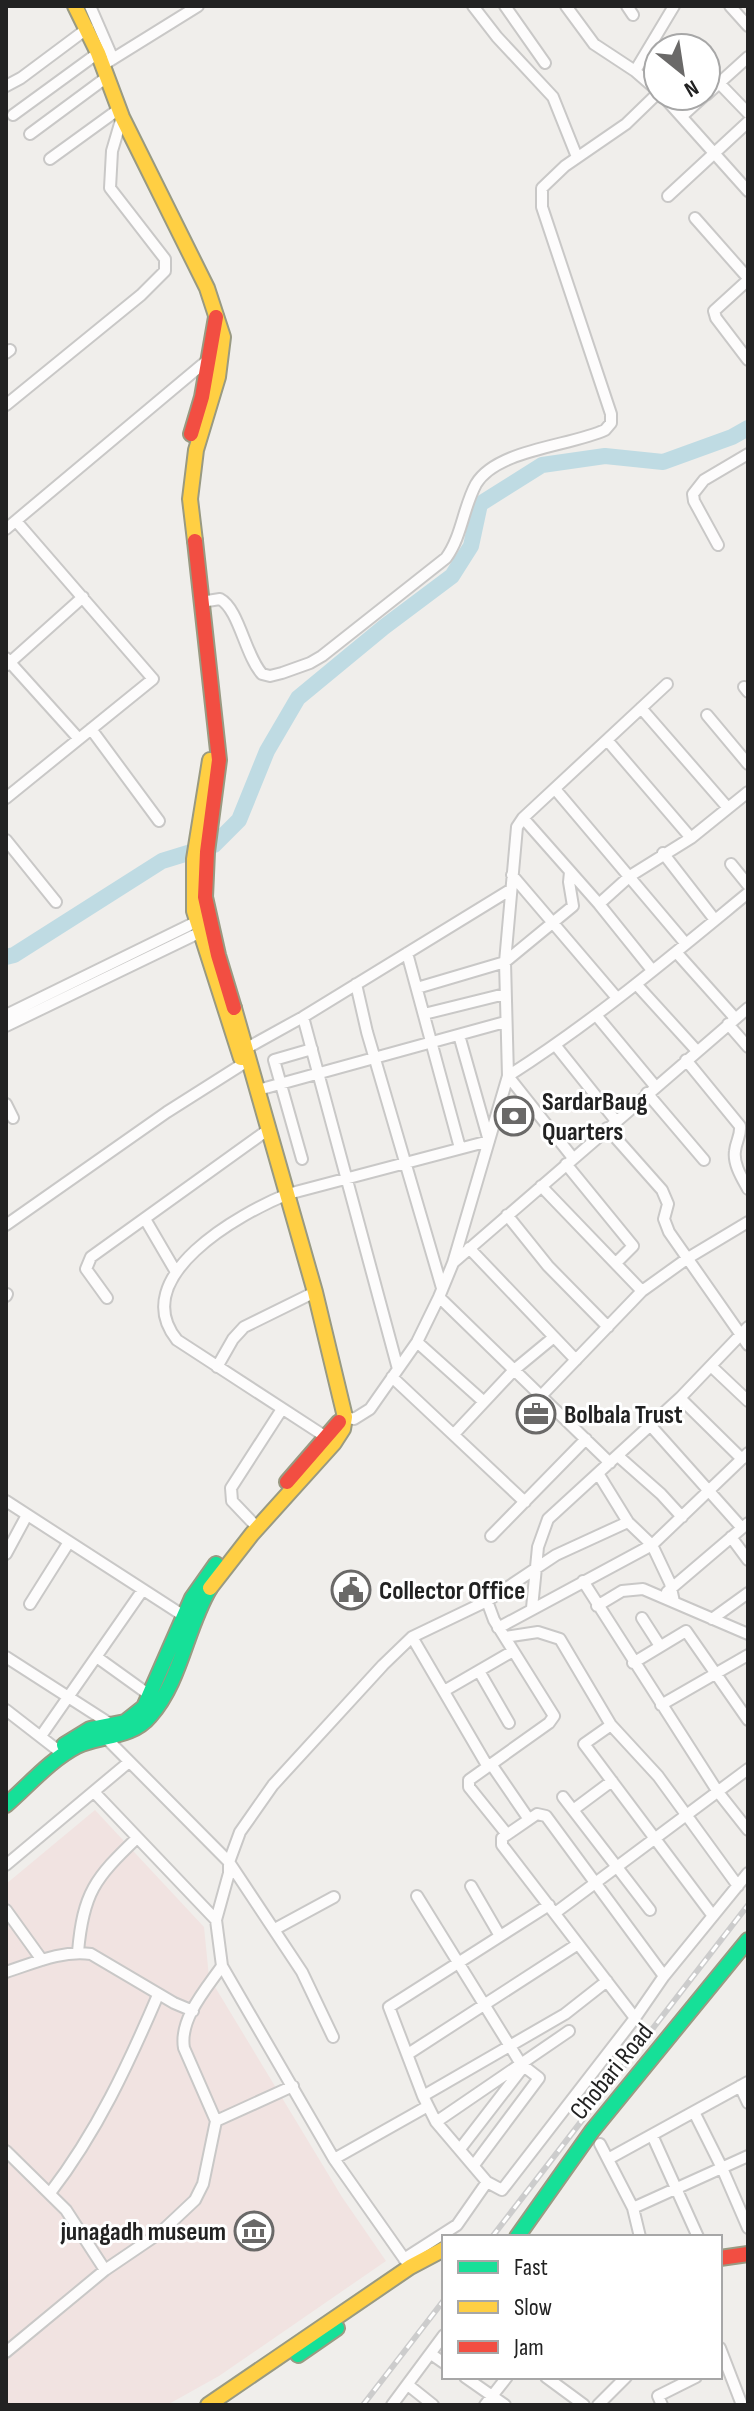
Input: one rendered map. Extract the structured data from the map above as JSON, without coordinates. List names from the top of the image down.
{
  "streets": {
    "street": ["Chobari Road"]
  },
  "places": {
    "bank": ["SardarBaug Quarters"],
    "office": ["Bolbala Trust"],
    "public building": ["Collector Office"],
    "museum": ["junagadh museum"]
  },
  "legend": ["Fast", "Slow", "Jam"],
  "north": "bottom right"
}
